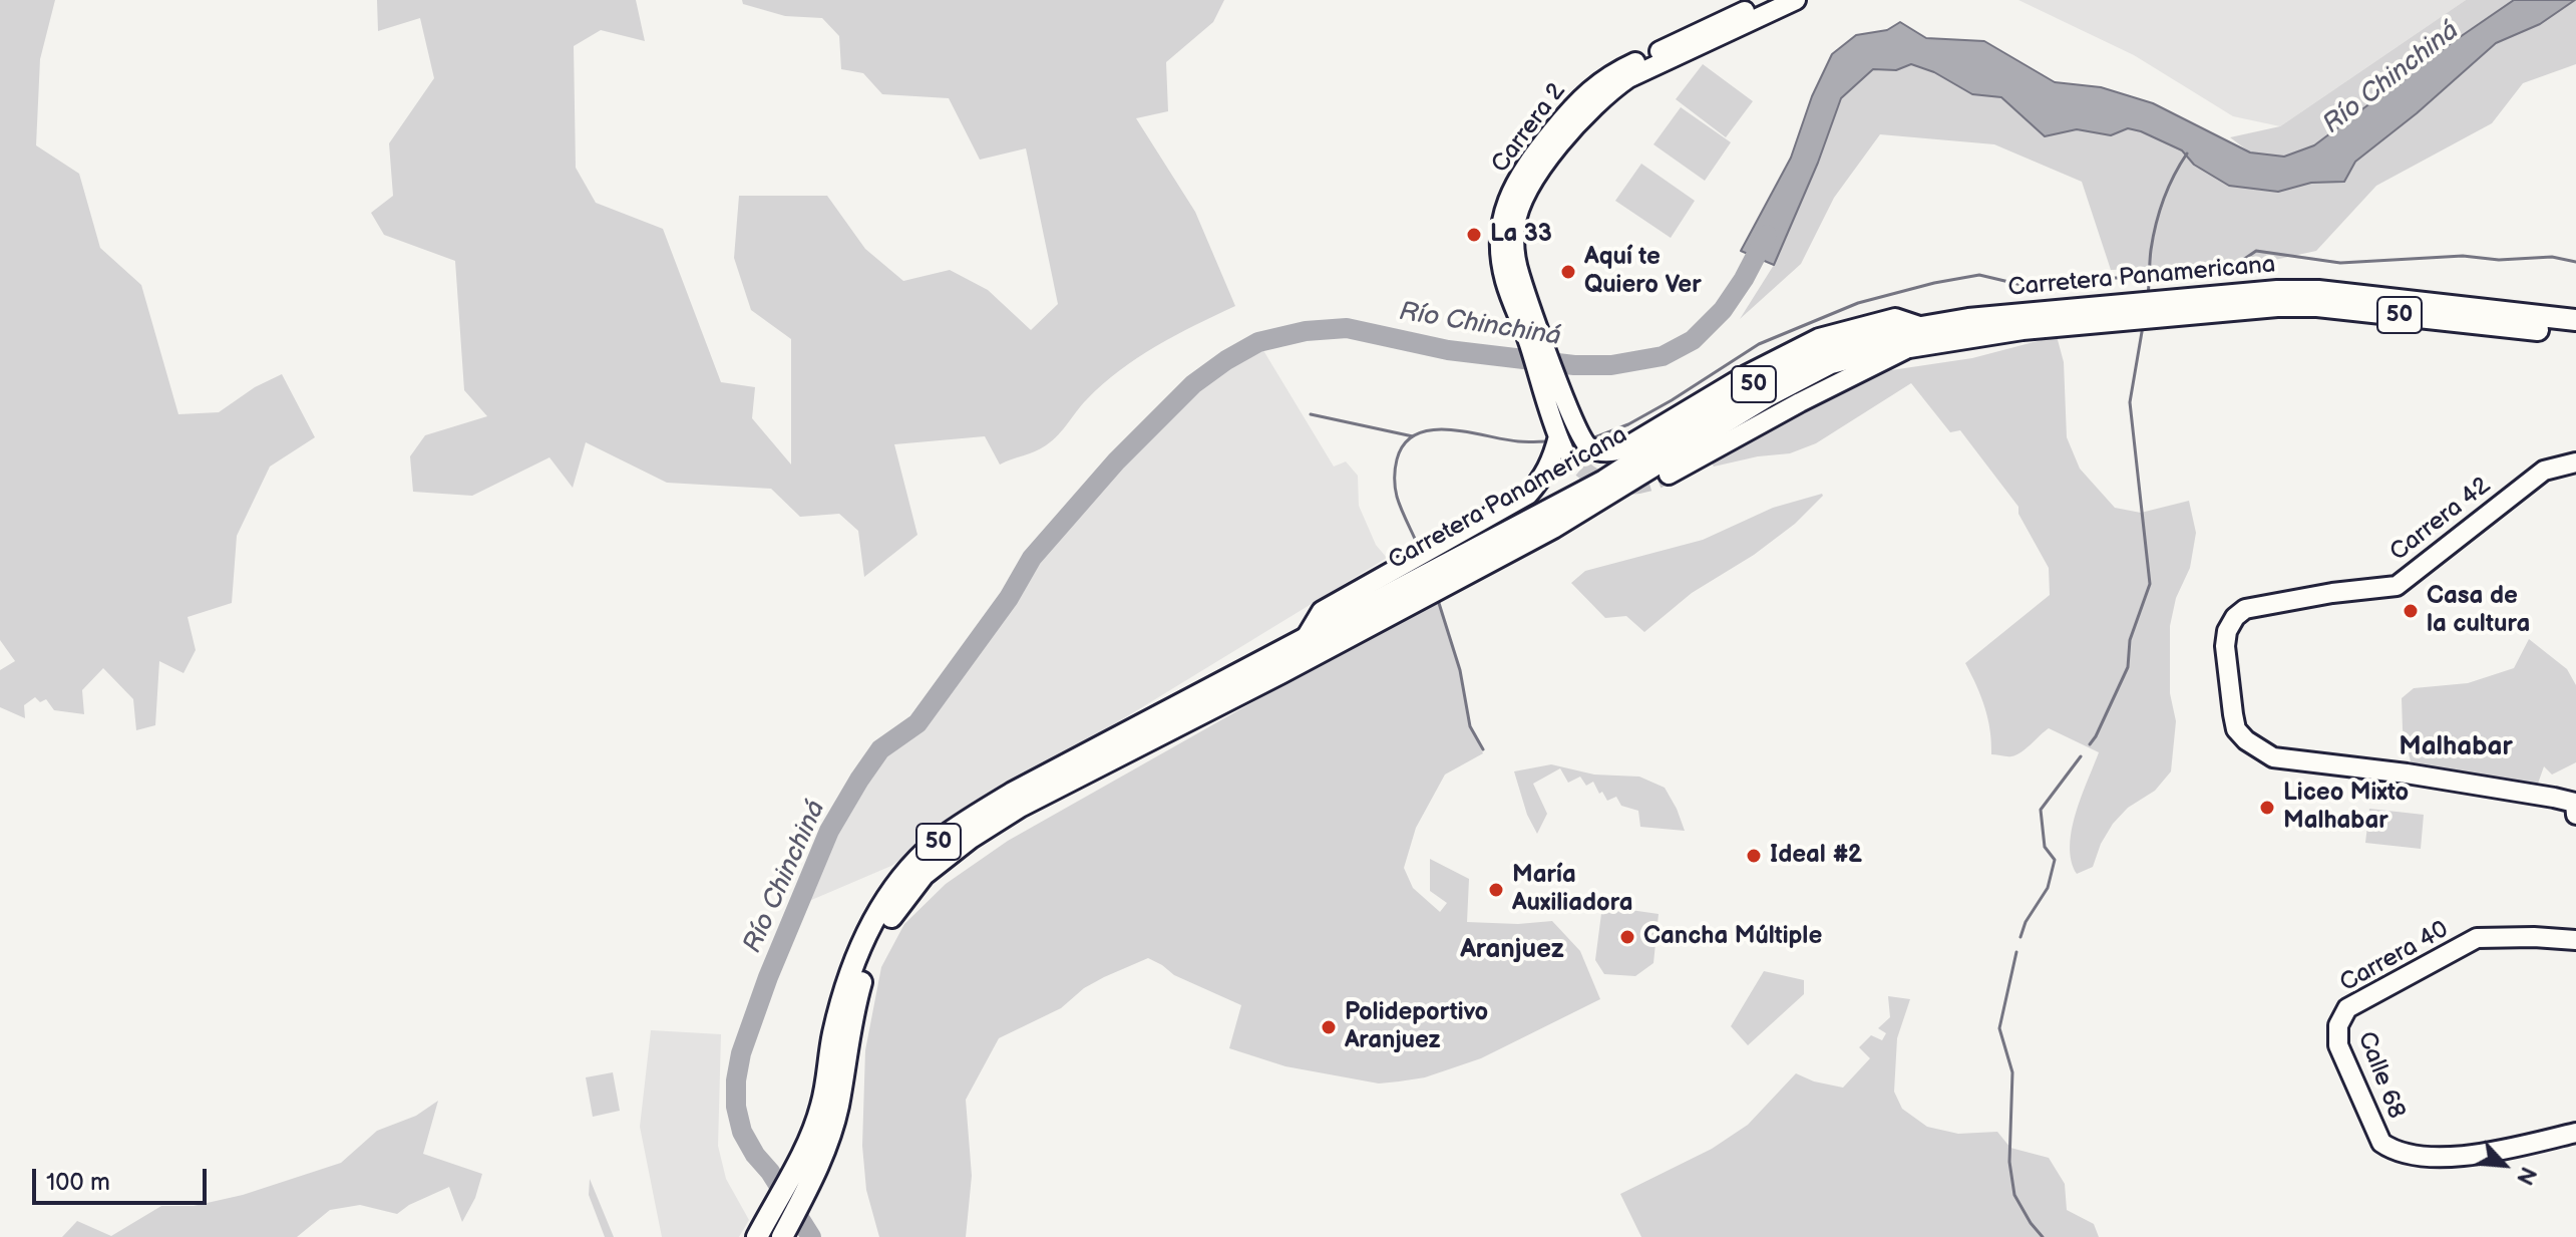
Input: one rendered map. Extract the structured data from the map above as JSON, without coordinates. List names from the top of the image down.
{
  "streets": {
    "highway": ["Carretera Panamericana", "50"],
    "main road": [
      "Carrera 2",
      "Carrera 42",
      "Carrera 40",
      "Calle 68"
    ]
  },
  "crossings": [
    ["Carrera 2", "Carretera Panamericana"],
    ["Carrera 40", "Calle 68"]
  ],
  "districts": ["Malhabar", "Aranjuez"],
  "water": ["Río Chinchiná"],
  "places": [
    "La 33",
    "Aquí te Quiero Ver",
    "Casa de la cultura",
    "Liceo Mixto Malhabar",
    "Ideal #2",
    "María Auxiliadora",
    "Cancha Múltiple",
    "Polideportivo Aranjuez"
  ],
  "scale_bar": "100 m",
  "north": "bottom right"
}
